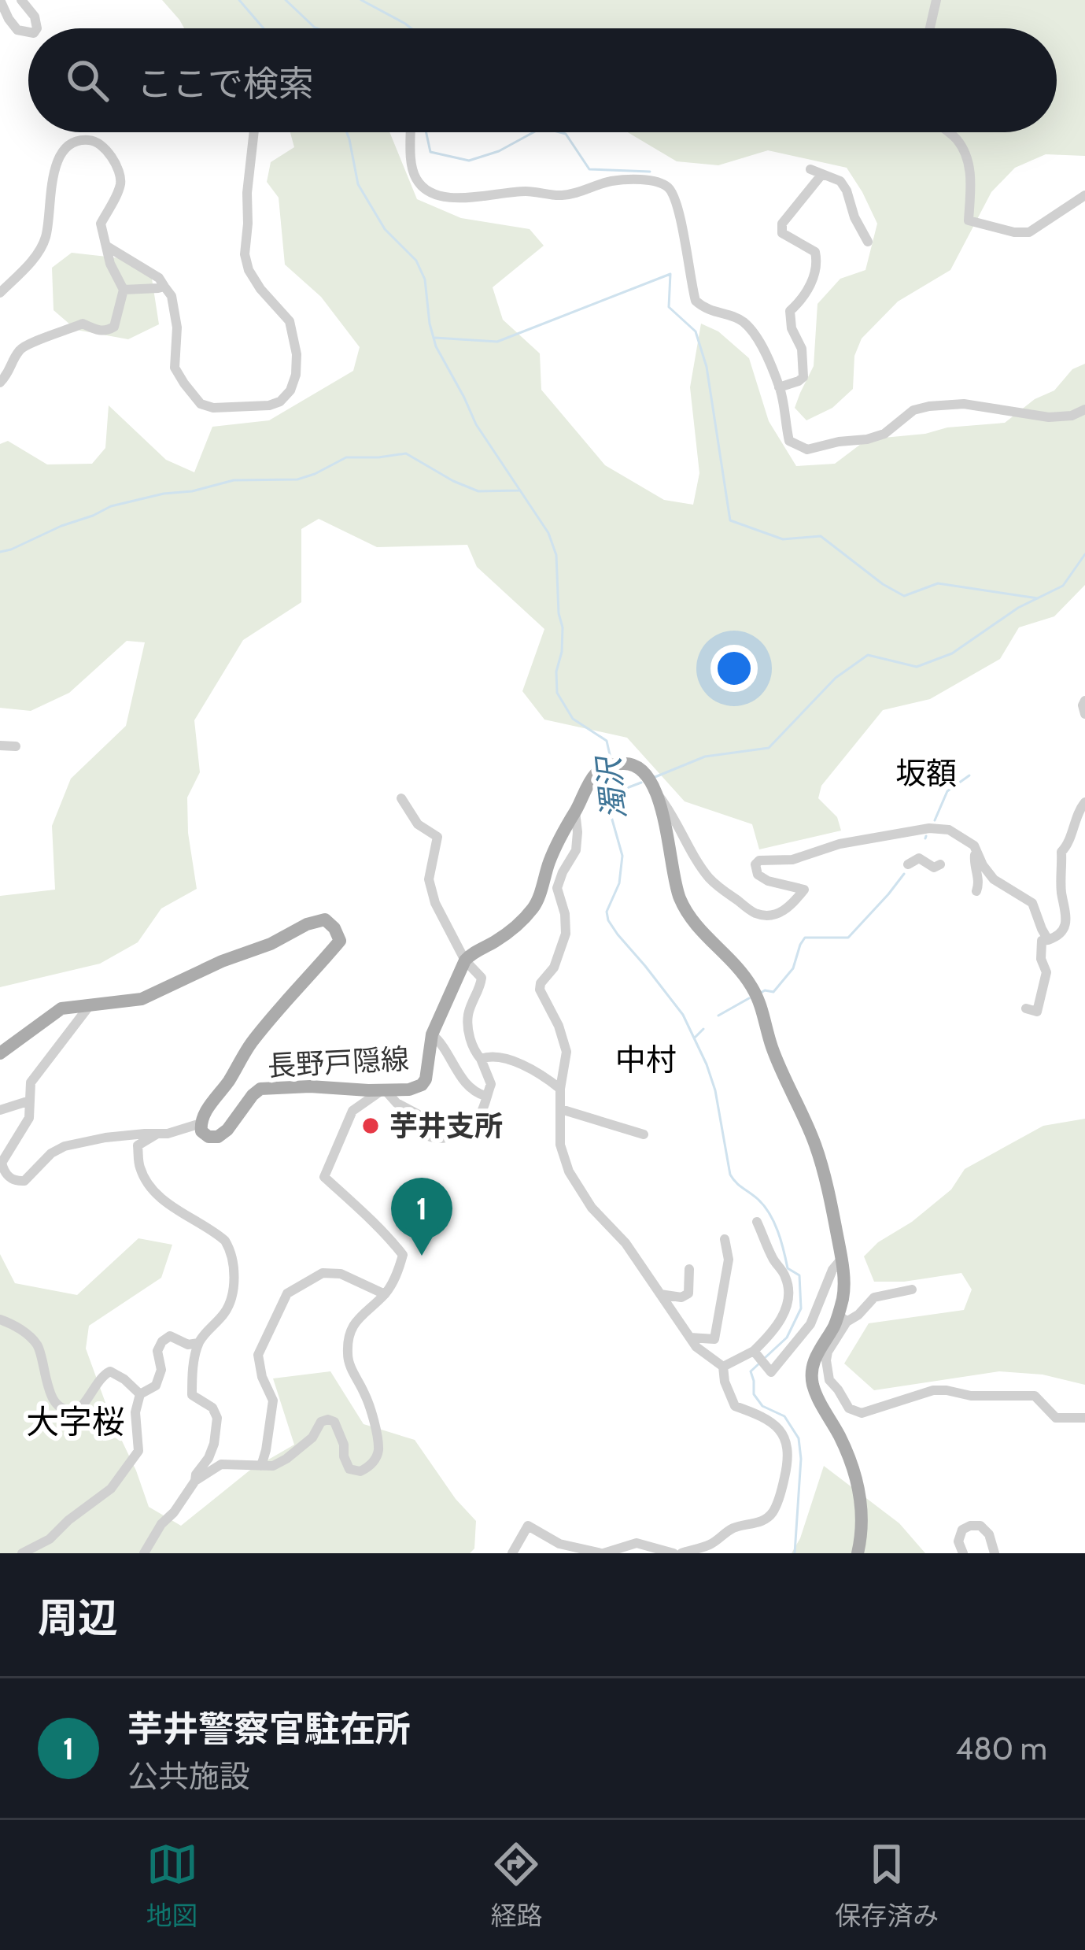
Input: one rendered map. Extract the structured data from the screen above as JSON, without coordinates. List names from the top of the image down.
{
  "streets": {
    "main road": ["長野戸隠線"]
  },
  "districts": ["坂額", "中村", "大字桜"],
  "water": ["濁沢"],
  "places": ["芋井支所"],
  "page": {
    "search": "ここで検索",
    "pins": "1",
    "heading": "周辺",
    "list": [
      {
        "mark": "1",
        "name": "芋井警察官駐在所",
        "note": "公共施設",
        "value": "480 m"
      }
    ],
    "nav": ["地図", "経路", "保存済み"]
  }
}
